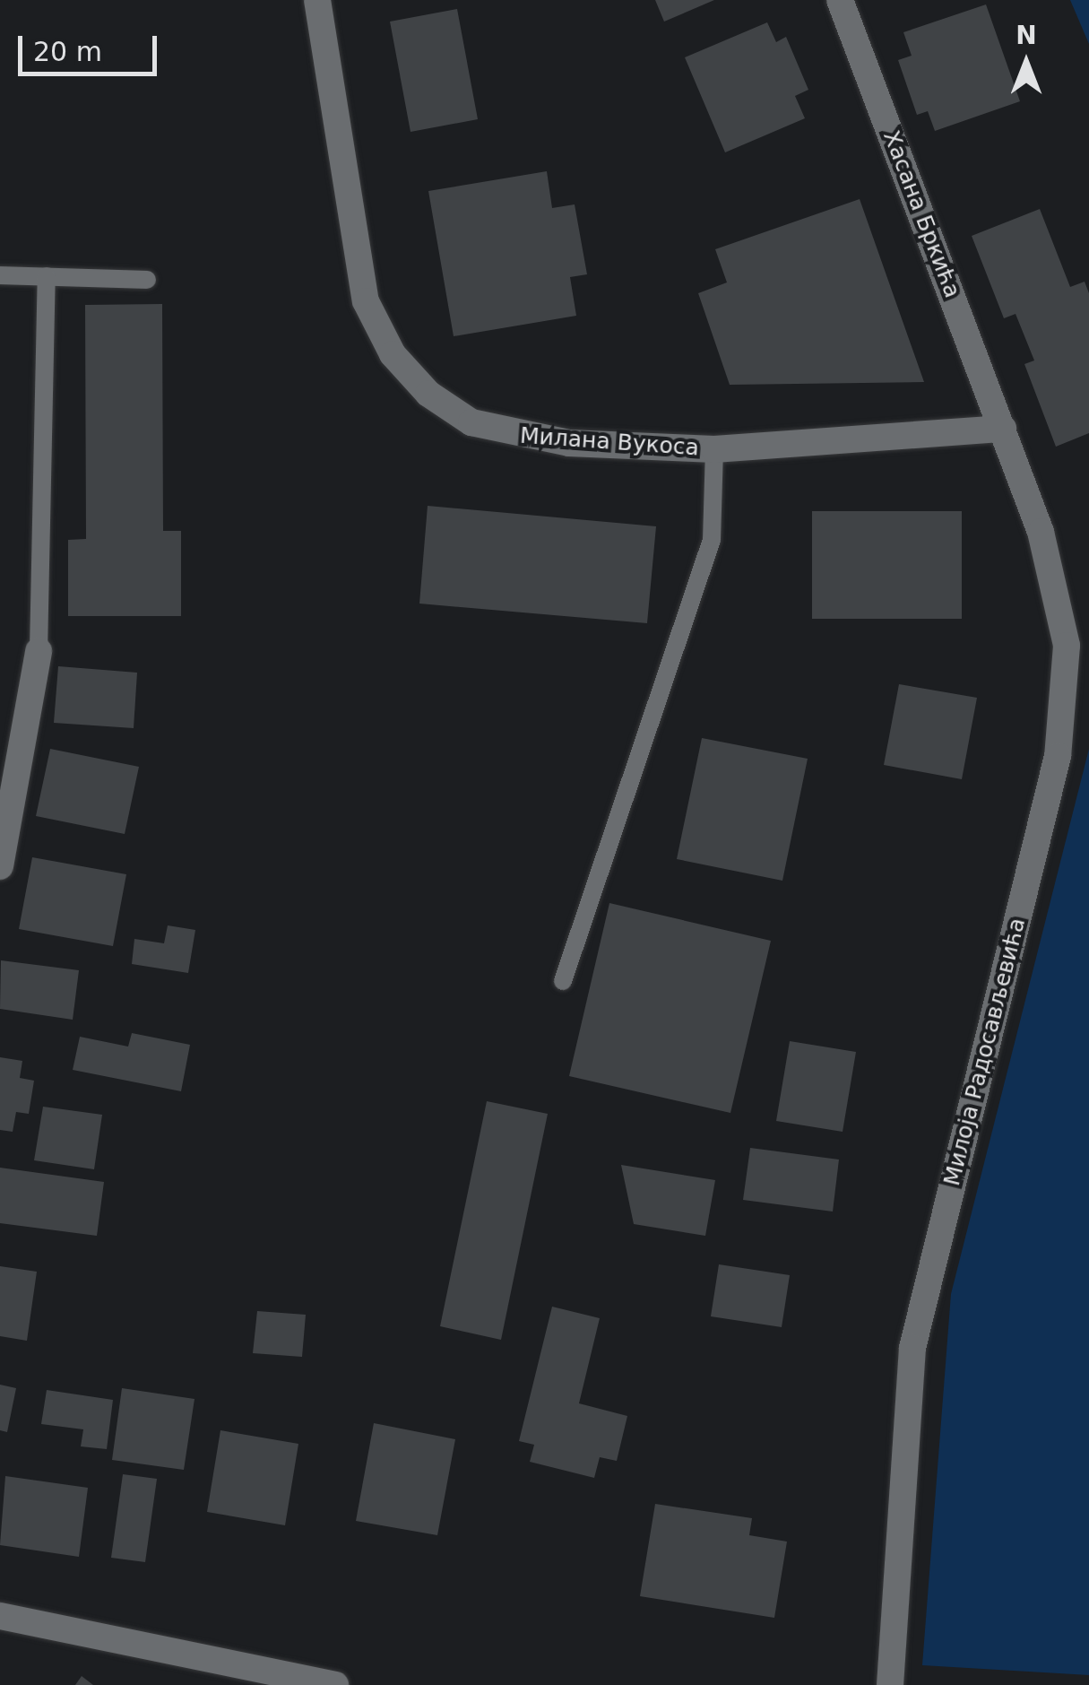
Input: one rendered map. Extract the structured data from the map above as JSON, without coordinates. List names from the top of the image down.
{
  "streets": {
    "street": ["Хасана Бркића", "Милана Вукоса", "Милоја Радосављевића"]
  },
  "crossings": [
    ["Хасана Бркића", "Милана Вукоса"],
    ["Хасана Бркића", "Милоја Радосављевића"],
    ["Милана Вукоса", "Милоја Радосављевића"]
  ],
  "scale_bar": "20 m",
  "north": "top"
}
